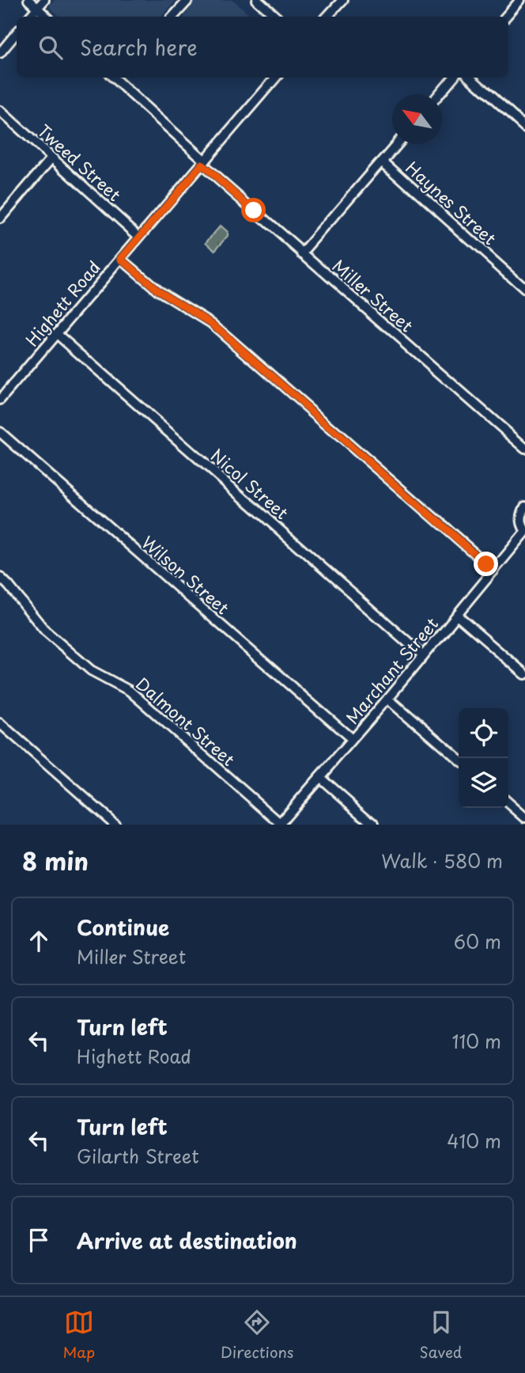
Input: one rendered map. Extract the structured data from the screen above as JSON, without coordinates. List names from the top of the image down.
{
  "streets": {
    "street": [
      "Tweed Street",
      "Haynes Street",
      "Miller Street",
      "Highett Road",
      "Nicol Street",
      "Wilson Street",
      "Marchant Street",
      "Dalmont Street"
    ]
  },
  "crossings": [
    ["Tweed Street", "Highett Road"],
    ["Miller Street", "Highett Road"],
    ["Highett Road", "Nicol Street"],
    ["Nicol Street", "Marchant Street"],
    ["Wilson Street", "Marchant Street"],
    ["Marchant Street", "Dalmont Street"]
  ],
  "north": "top left",
  "page": {
    "search": "Search here",
    "heading": ["8 min", "Walk · 580 m"],
    "list": [
      ["Continue", "Miller Street", "60 m"],
      ["Turn left", "Highett Road", "110 m"],
      ["Turn left", "Gilarth Street", "410 m"],
      "Arrive at destination"
    ],
    "nav": ["Map", "Directions", "Saved"]
  }
}
